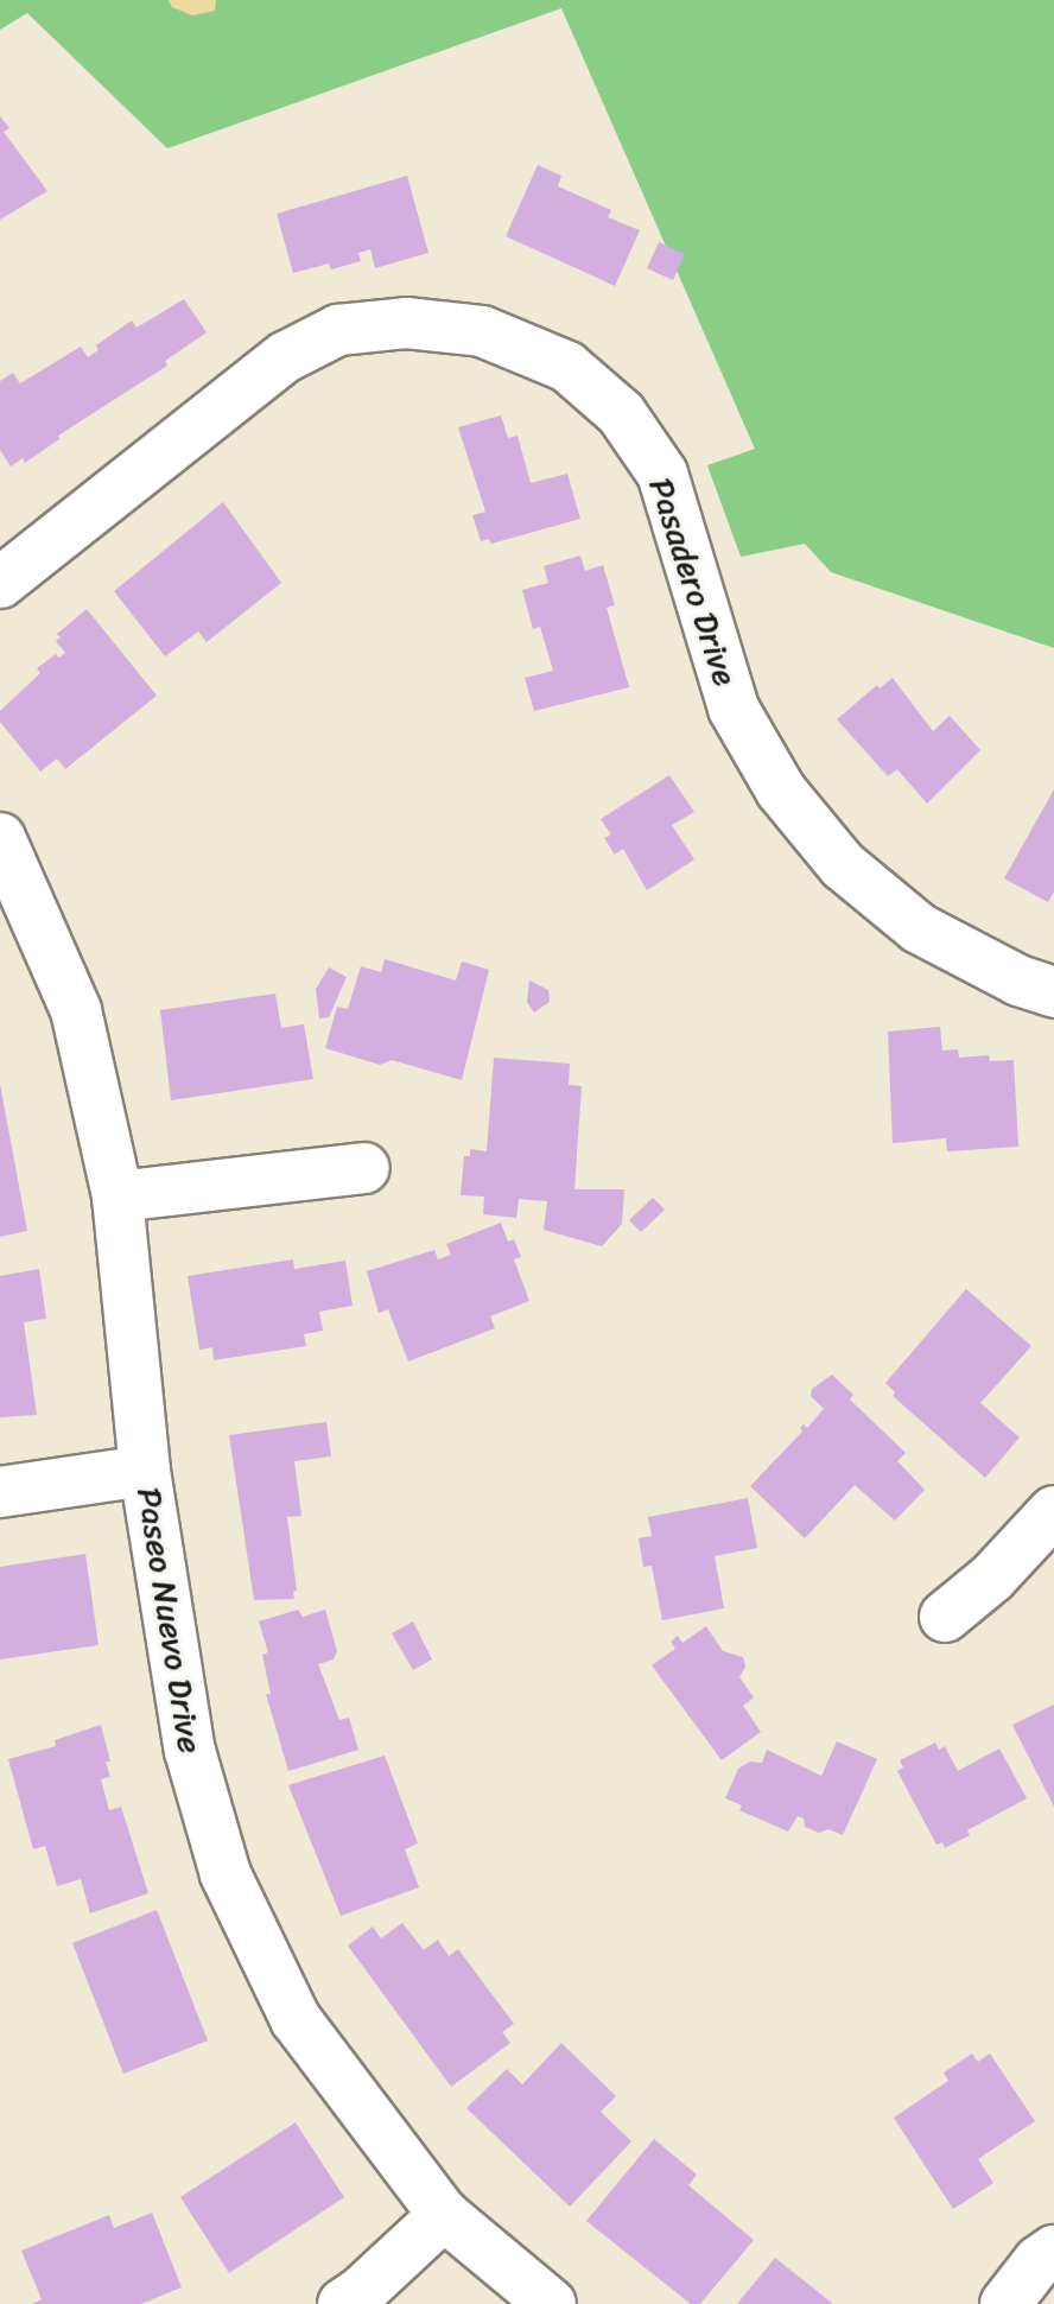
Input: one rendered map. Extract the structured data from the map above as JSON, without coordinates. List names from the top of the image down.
{
  "streets": {
    "street": ["Pasadero Drive", "Paseo Nuevo Drive"]
  }
}
